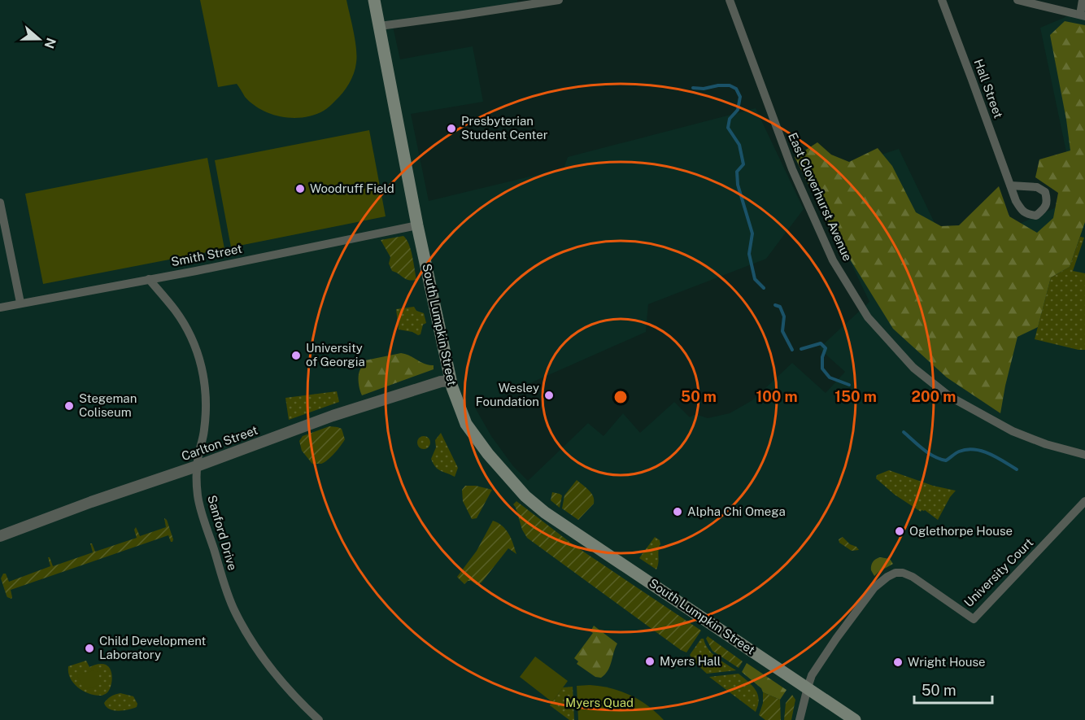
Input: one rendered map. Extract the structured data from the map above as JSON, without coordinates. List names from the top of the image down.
{
  "streets": {
    "main road": ["South Lumpkin Street"],
    "street": [
      "Hall Street",
      "East Cloverhurst Avenue",
      "Smith Street",
      "Carlton Street",
      "Sanford Drive",
      "University Court"
    ]
  },
  "crossings": [
    ["Smith Street", "South Lumpkin Street"],
    ["Smith Street", "Sanford Drive"],
    ["South Lumpkin Street", "Carlton Street"],
    ["South Lumpkin Street", "University Court"],
    ["Carlton Street", "Sanford Drive"]
  ],
  "parks": ["Myers Quad"],
  "places": [
    "Presbyterian Student Center",
    "Woodruff Field",
    "University of Georgia",
    "Wesley Foundation",
    "Stegeman Coliseum",
    "Alpha Chi Omega",
    "Oglethorpe House",
    "Child Development Laboratory",
    "Myers Hall",
    "Wright House"
  ],
  "scale_bar": "50 m",
  "north": "right",
  "rings": [
    "50 m",
    "100 m",
    "150 m",
    "200 m"
  ]
}
